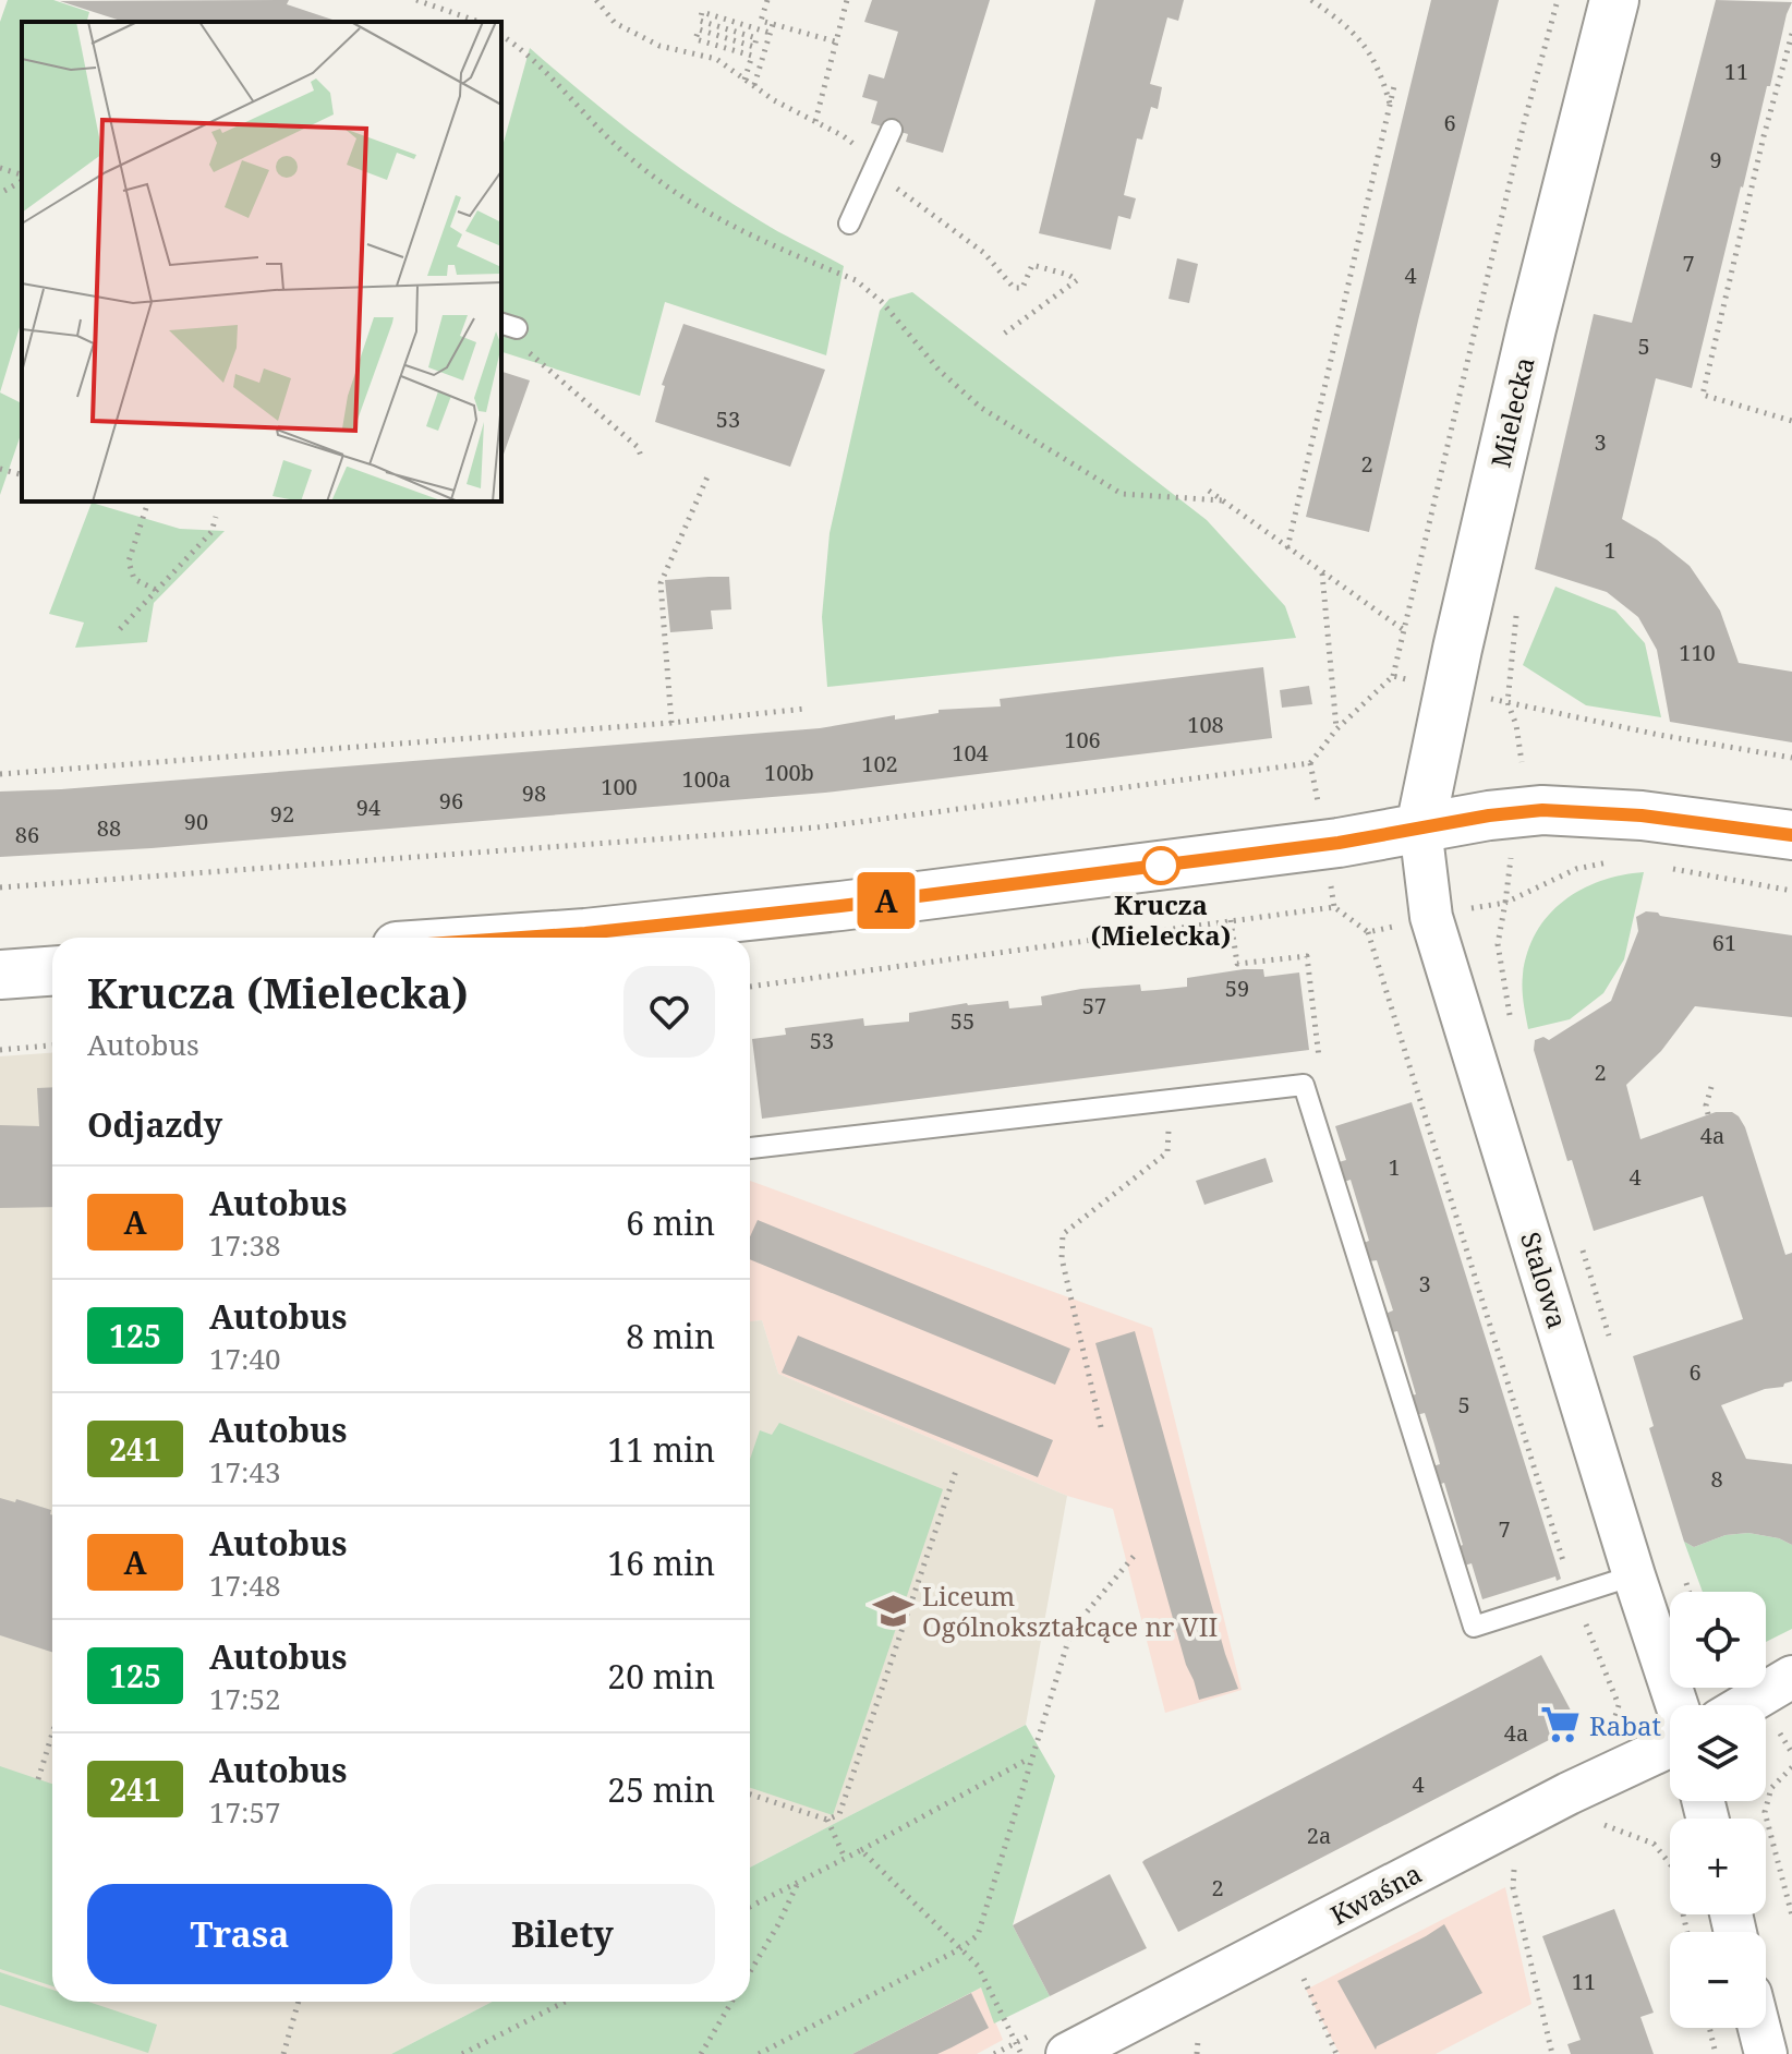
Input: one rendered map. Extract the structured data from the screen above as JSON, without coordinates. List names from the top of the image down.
{
  "streets": {
    "street": ["Mielecka", "Stalowa", "Kwaśna"]
  },
  "crossings": [
    ["Mielecka", "Stalowa"]
  ],
  "places": {
    "other": ["Krucza (Mielecka)"],
    "school or university": ["Liceum Ogólnokształcące nr VII"],
    "supermarket": ["Rabat"]
  },
  "lines": ["bus line A"],
  "house_numbers": [
    "11",
    "6",
    "9",
    "7",
    "4",
    "5",
    "53",
    "3",
    "2",
    "1",
    "110",
    "108",
    "106",
    "104",
    "102",
    "100b",
    "100a",
    "100",
    "98",
    "96",
    "94",
    "92",
    "90",
    "88",
    "86",
    "61",
    "59",
    "57",
    "55",
    "53",
    "2",
    "4a",
    "1",
    "4",
    "3",
    "6",
    "5",
    "8",
    "7",
    "4a",
    "4",
    "2a",
    "2",
    "11"
  ],
  "page": {
    "on_map": "A",
    "heading": [
      ["Krucza (Mielecka)", "Autobus"],
      "Odjazdy"
    ],
    "list": [
      {
        "mark": "A",
        "name": "Autobus",
        "note": "17:38",
        "value": "6 min"
      },
      {
        "mark": "125",
        "name": "Autobus",
        "note": "17:40",
        "value": "8 min"
      },
      {
        "mark": "241",
        "name": "Autobus",
        "note": "17:43",
        "value": "11 min"
      },
      {
        "mark": "A",
        "name": "Autobus",
        "note": "17:48",
        "value": "16 min"
      },
      {
        "mark": "125",
        "name": "Autobus",
        "note": "17:52",
        "value": "20 min"
      },
      {
        "mark": "241",
        "name": "Autobus",
        "note": "17:57",
        "value": "25 min"
      }
    ],
    "map_buttons": ["+", "−"],
    "buttons": ["Trasa", "Bilety"]
  }
}
